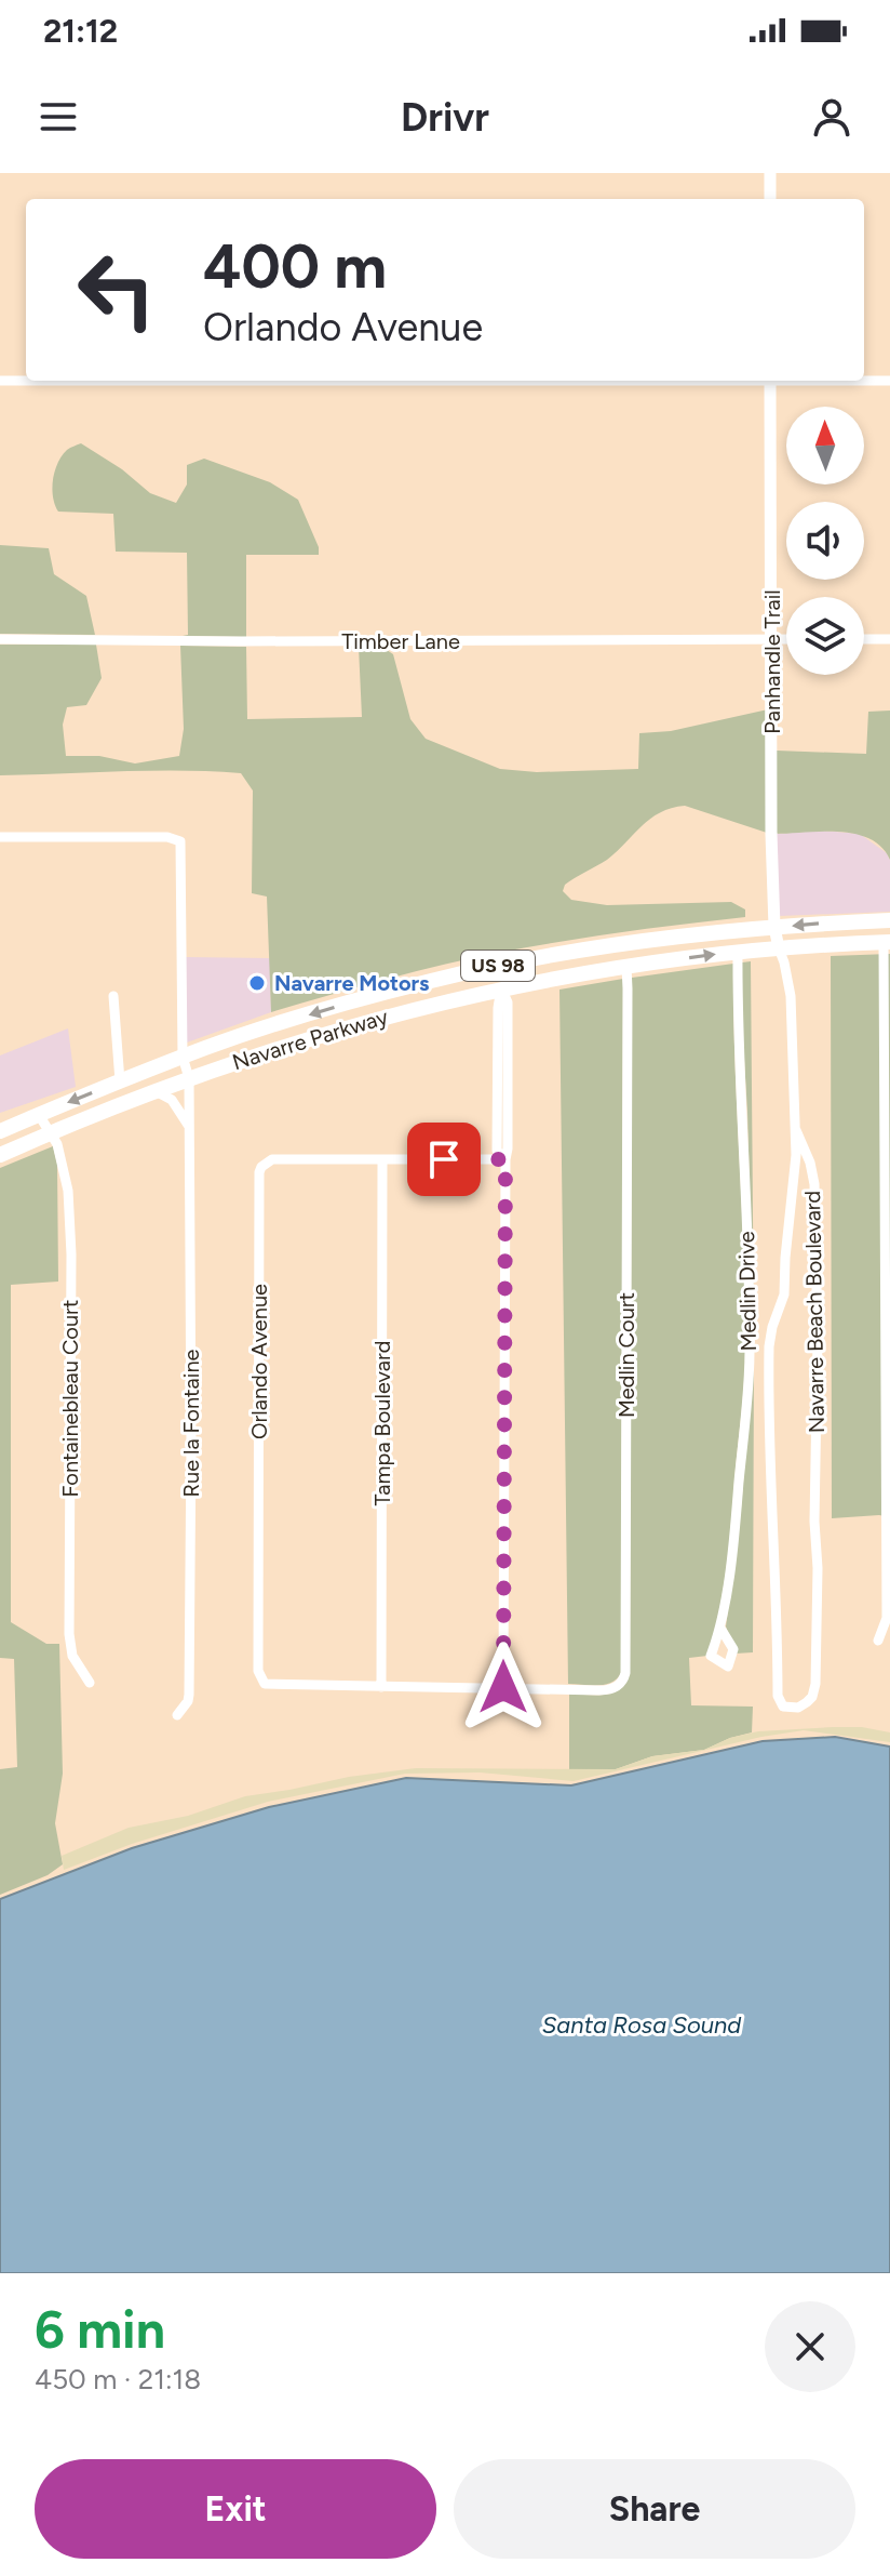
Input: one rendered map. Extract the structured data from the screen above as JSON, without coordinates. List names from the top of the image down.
{
  "streets": {
    "highway": ["US 98", "Navarre Parkway"],
    "street": [
      "Timber Lane",
      "Panhandle Trail",
      "Medlin Drive",
      "Navarre Beach Boulevard",
      "Medlin Court",
      "Orlando Avenue",
      "Fontainebleau Court",
      "Rue la Fontaine",
      "Tampa Boulevard"
    ]
  },
  "crossings": [
    ["Timber Lane", "Panhandle Trail"],
    ["Panhandle Trail", "Navarre Parkway"],
    ["Navarre Parkway", "Medlin Drive"],
    ["Navarre Parkway", "Medlin Court"],
    ["Navarre Parkway", "Fontainebleau Court"],
    ["Navarre Parkway", "Rue la Fontaine"],
    ["Medlin Court", "Orlando Avenue"],
    ["Orlando Avenue", "Tampa Boulevard"]
  ],
  "water": ["Santa Rosa Sound"],
  "places": ["Navarre Motors"],
  "north": "top",
  "page": {
    "status": "21:12",
    "header": "Drivr",
    "turn": ["400 m", "Orlando Avenue"],
    "heading": ["6 min", "450 m · 21:18"],
    "buttons": ["Exit", "Share"]
  }
}
